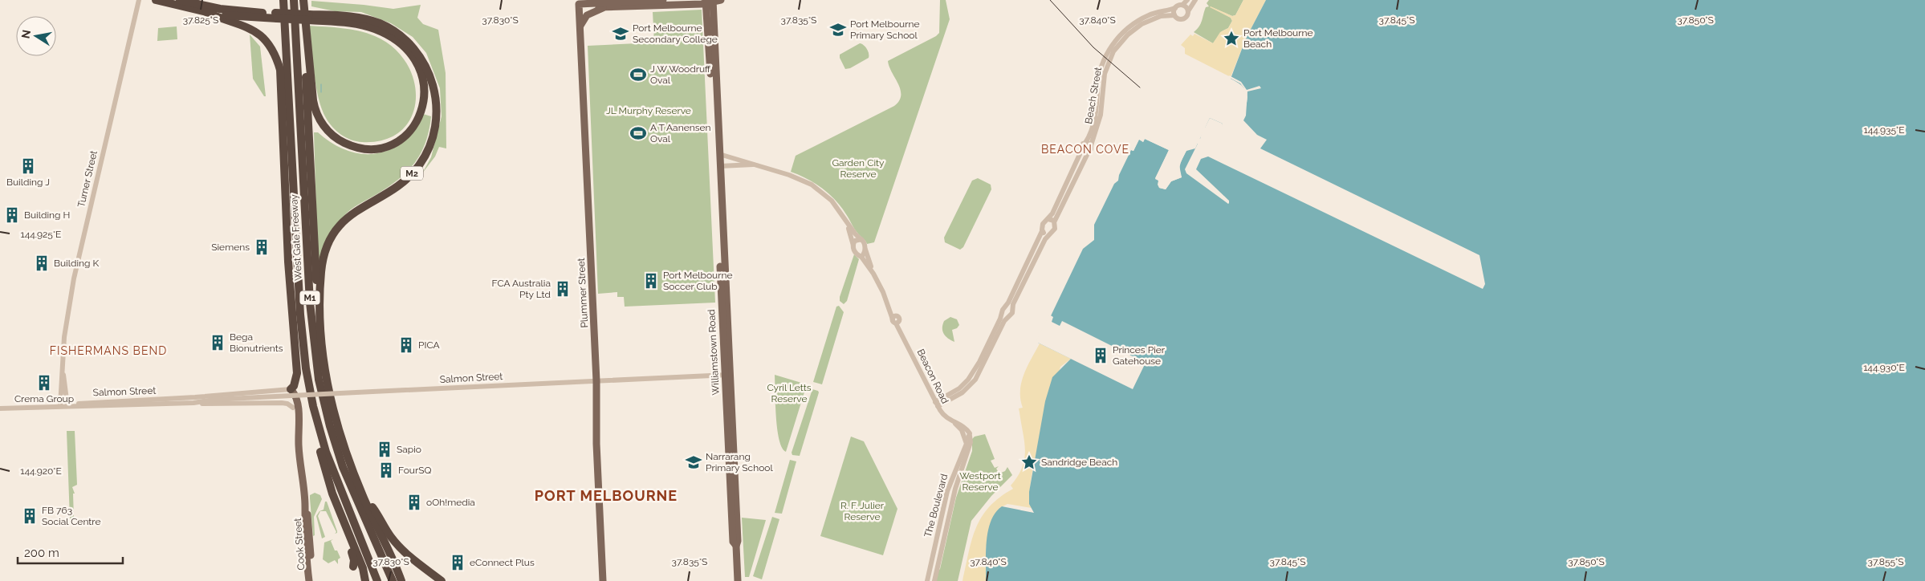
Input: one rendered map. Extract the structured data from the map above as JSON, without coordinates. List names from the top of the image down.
{
  "streets": {
    "highway": ["M2", "West Gate Freeway", "M1"],
    "main road": ["Plummer Street", "Williamstown Road", "Cook Street"],
    "street": [
      "Beach Street",
      "Turner Street",
      "Beacon Road",
      "Salmon Street",
      "The Boulevard"
    ]
  },
  "crossings": [
    ["M2", "West Gate Freeway"],
    ["M2", "M1"],
    ["M2", "Salmon Street"],
    ["M2", "Cook Street"],
    ["Turner Street", "Salmon Street"],
    ["Plummer Street", "Salmon Street"],
    ["Williamstown Road", "Salmon Street"],
    ["Beacon Road", "The Boulevard"],
    ["Salmon Street", "Cook Street"]
  ],
  "districts": ["BEACON COVE", "FISHERMANS BEND", "PORT MELBOURNE"],
  "parks": [
    "JL Murphy Reserve",
    "Garden City Reserve",
    "Cyril Letts Reserve",
    "Westport Reserve",
    "R. F. Julier Reserve"
  ],
  "places": {
    "school or university": ["Port Melbourne Primary School", "Port Melbourne Secondary College", "Narrarang Primary School"],
    "place": ["Port Melbourne Beach", "Sandridge Beach"],
    "sports": ["J W Woodruff Oval", "A T Aanensen Oval"],
    "building": [
      "Building J",
      "Building H",
      "Siemens",
      "Building K",
      "Port Melbourne Soccer Club",
      "FCA Australia Pty Ltd",
      "Bega Bionutrients",
      "PICA",
      "Princes Pier Gatehouse",
      "Crema Group",
      "Sapio",
      "FourSQ",
      "oOh!media",
      "FB 763 Social Centre",
      "eConnect Plus"
    ]
  },
  "scale_bar": "200 m",
  "north": "left",
  "coordinates": [
    "37.825°S",
    "37.830°S",
    "37.835°S",
    "37.840°S",
    "37.845°S",
    "37.850°S",
    "144.935°E",
    "144.925°E",
    "144.930°E",
    "144.920°E",
    "37.855°S"
  ]
}
